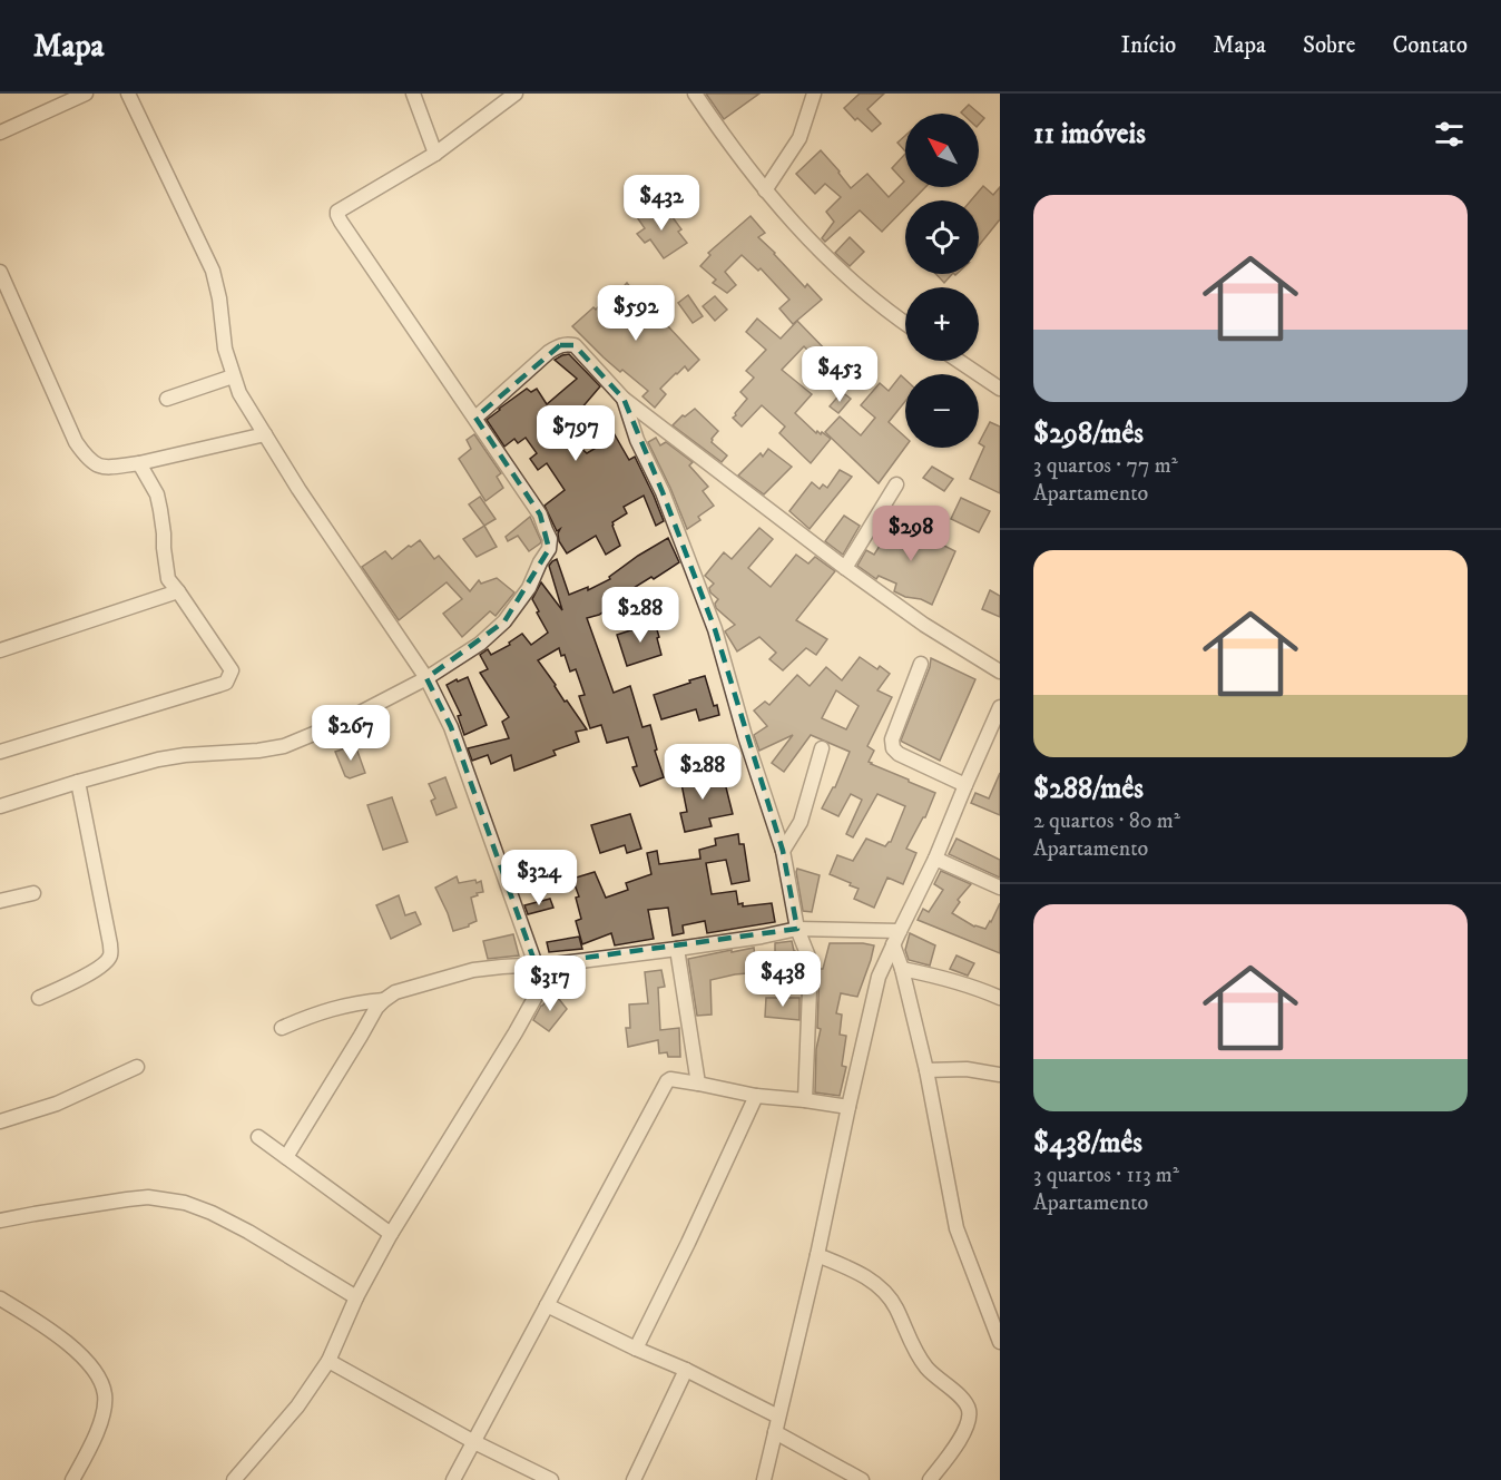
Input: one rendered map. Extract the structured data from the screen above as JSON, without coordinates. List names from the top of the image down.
{
  "north": "top left",
  "page": {
    "header": "Mapa",
    "nav": [
      "Início",
      "Mapa",
      "Sobre",
      "Contato"
    ],
    "heading": "11 imóveis",
    "map_buttons": ["+", "−"],
    "list": [
      {
        "name": "$298/mês",
        "note": "3 quartos · 77 m² · Apartamento"
      },
      {
        "name": "$288/mês",
        "note": "2 quartos · 80 m² · Apartamento"
      },
      {
        "name": "$438/mês",
        "note": "3 quartos · 113 m² · Apartamento"
      }
    ],
    "price": [
      "$432",
      "$592",
      "$453",
      "$797",
      "$298",
      "$288",
      "$267",
      "$288",
      "$324",
      "$438",
      "$317"
    ]
  }
}
